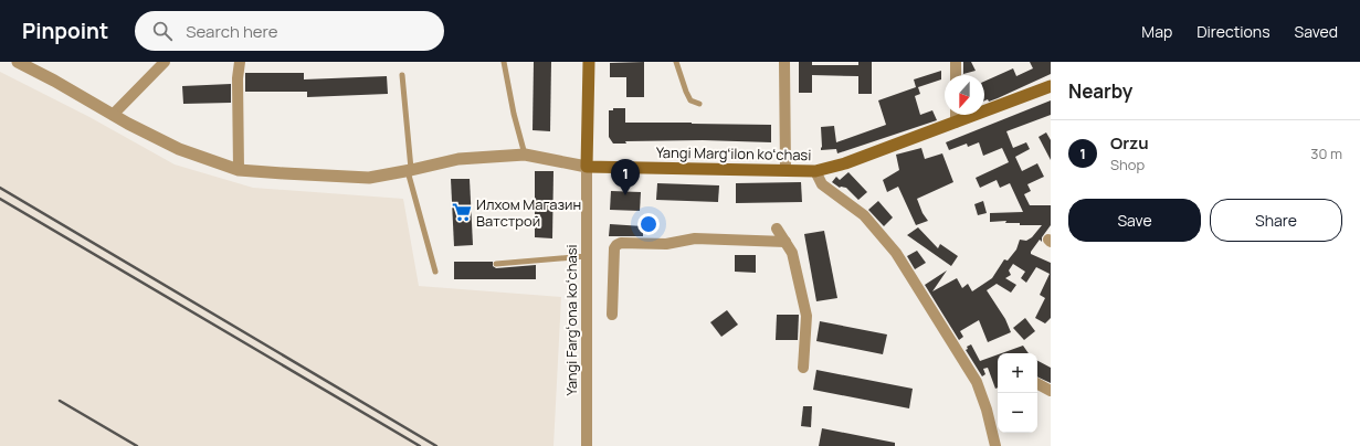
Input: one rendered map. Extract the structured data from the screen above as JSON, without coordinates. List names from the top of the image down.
{
  "streets": {
    "main road": ["Yangi Margʻilon koʻchasi", "Yangi Fargʻona koʻchasi"]
  },
  "crossings": [
    ["Yangi Margʻilon koʻchasi", "Yangi Fargʻona koʻchasi"]
  ],
  "places": {
    "supermarket": ["Илхом Магазин Ватстрой"]
  },
  "north": "bottom",
  "page": {
    "header": "Pinpoint",
    "search": "Search here",
    "nav": ["Map", "Directions", "Saved"],
    "heading": "Nearby",
    "list": [
      {
        "mark": "1",
        "name": "Orzu",
        "note": "Shop",
        "value": "30 m"
      }
    ],
    "pins": "1",
    "buttons": ["Save", "Share"],
    "map_buttons": ["+", "−"]
  }
}
